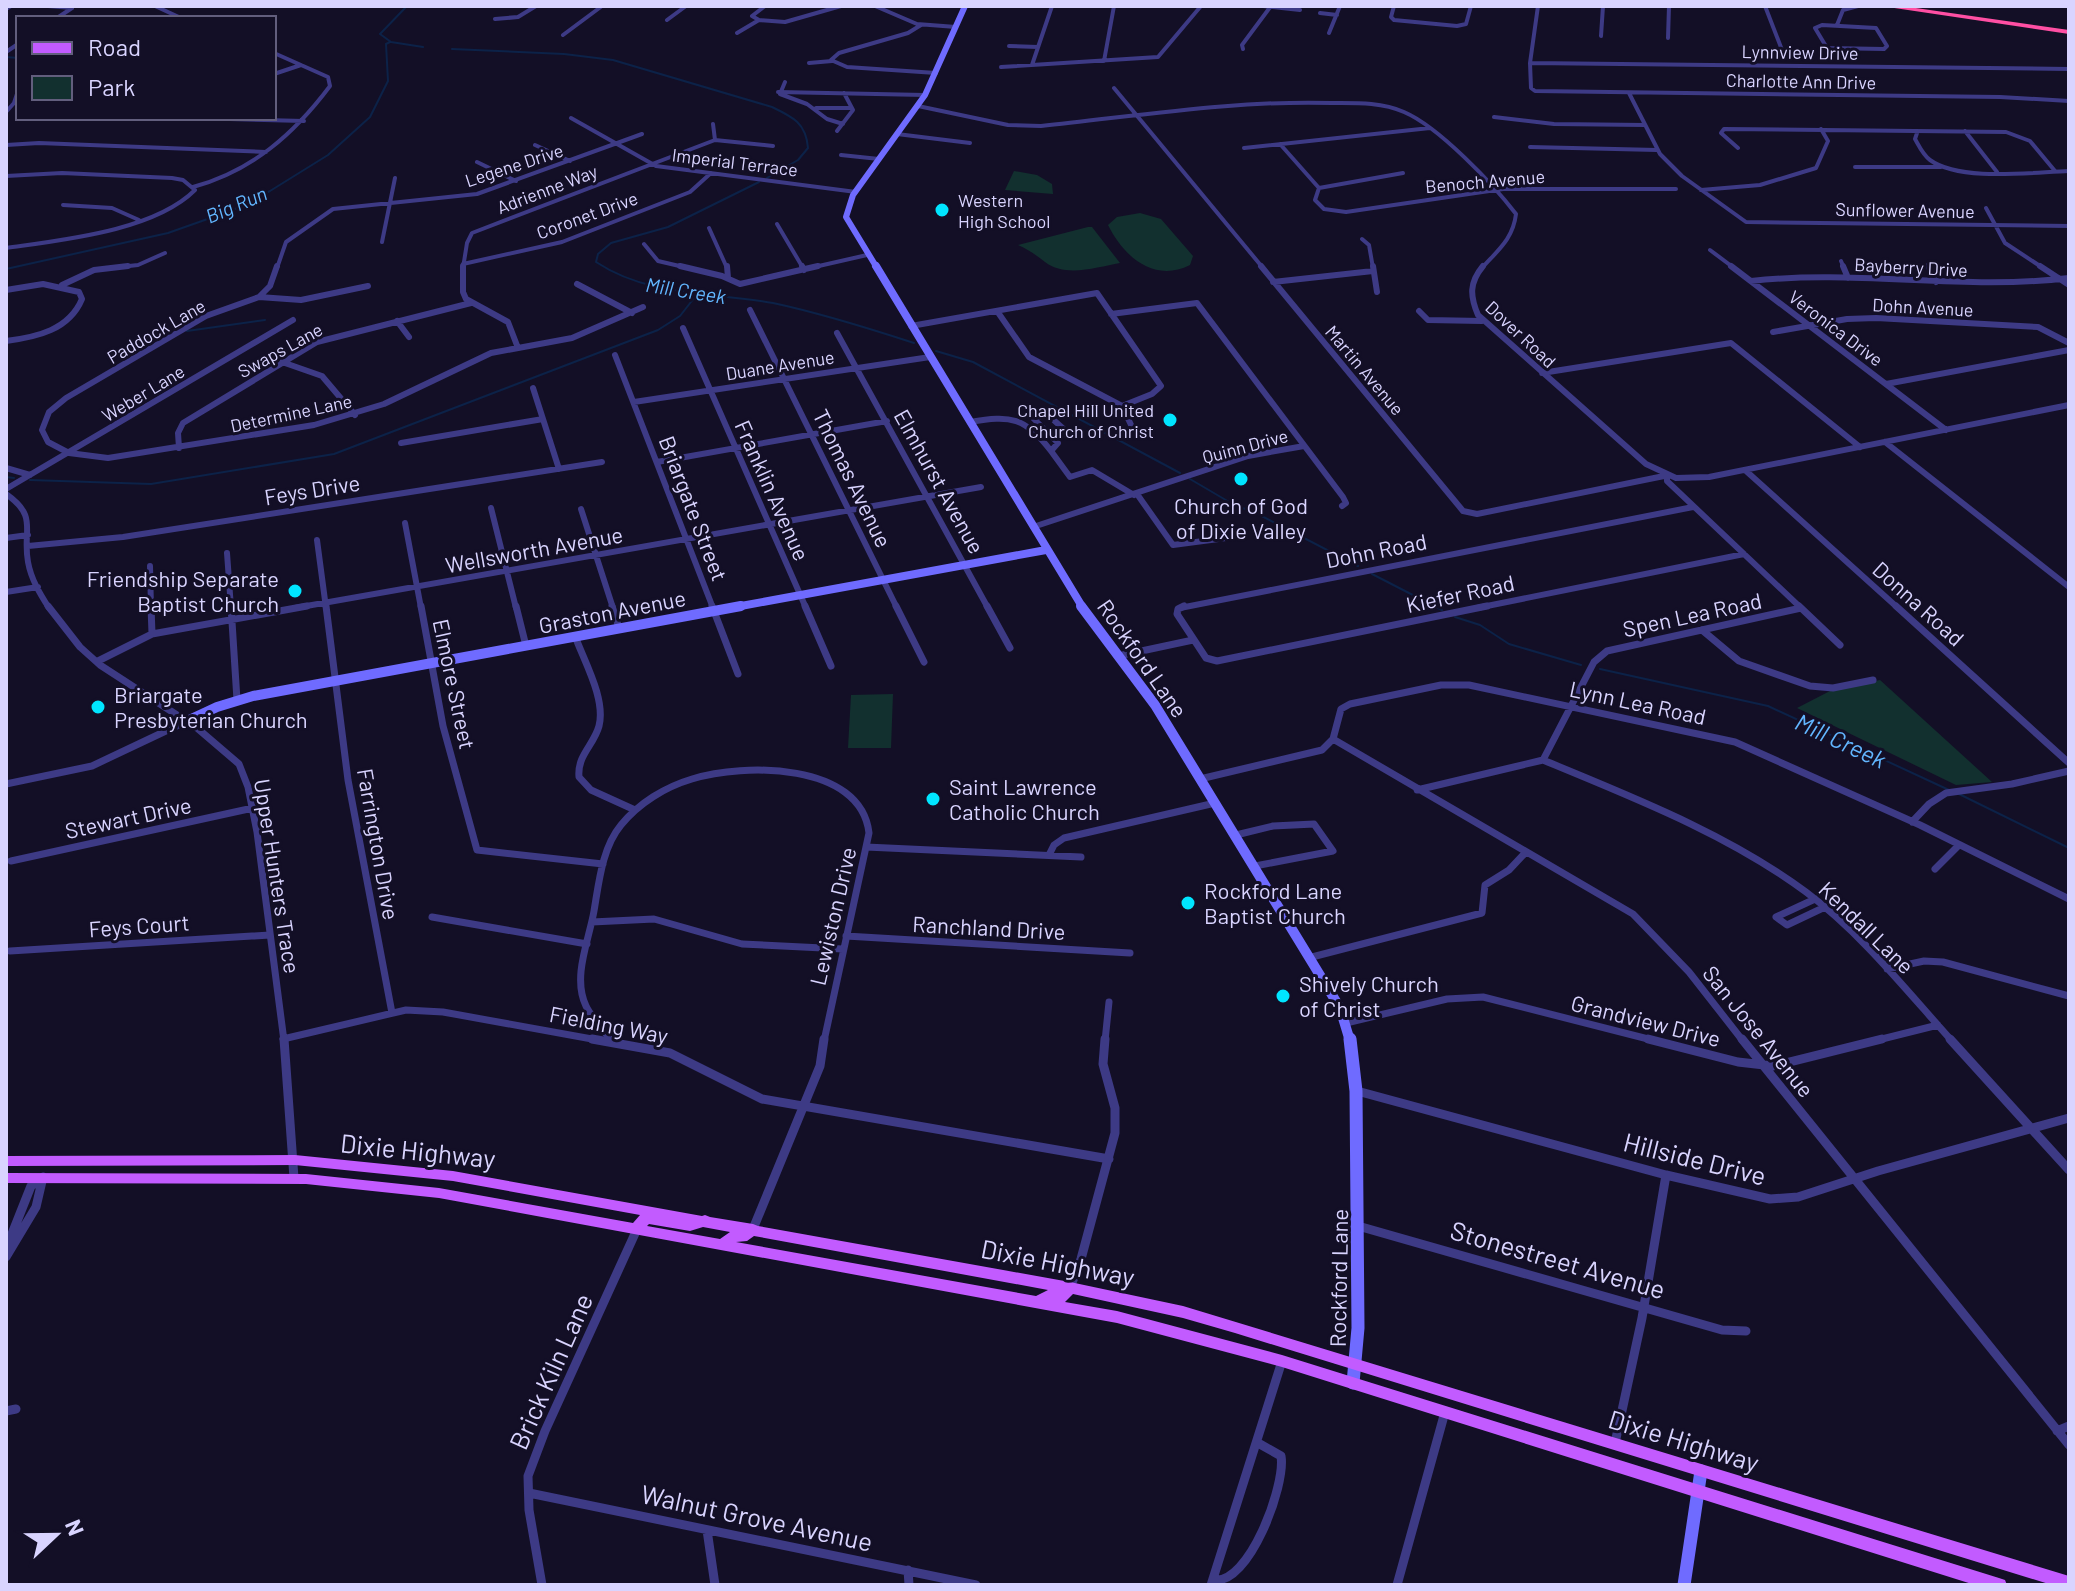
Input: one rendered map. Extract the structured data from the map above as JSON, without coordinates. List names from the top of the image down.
{
  "streets": {
    "main road": ["Graston Avenue", "Rockford Lane", "Dixie Highway"],
    "street": [
      "Lynnview Drive",
      "Charlotte Ann Drive",
      "Imperial Terrace",
      "Legene Drive",
      "Benoch Avenue",
      "Adrienne Way",
      "Sunflower Avenue",
      "Coronet Drive",
      "Bayberry Drive",
      "Dohn Avenue",
      "Veronica Drive",
      "Paddock Lane",
      "Dover Road",
      "Swaps Lane",
      "Duane Avenue",
      "Martin Avenue",
      "Weber Lane",
      "Determine Lane",
      "Quinn Drive",
      "Thomas Avenue",
      "Elmhurst Avenue",
      "Feys Drive",
      "Franklin Avenue",
      "Briargate Street",
      "Wellsworth Avenue",
      "Dohn Road",
      "Kiefer Road",
      "Donna Road",
      "Spen Lea Road",
      "Elmore Street",
      "Lynn Lea Road",
      "Stewart Drive",
      "Farrington Drive",
      "Upper Hunters Trace",
      "Lewiston Drive",
      "Feys Court",
      "Ranchland Drive",
      "Kendall Lane",
      "Grandview Drive",
      "Fielding Way",
      "San Jose Avenue",
      "Hillside Drive",
      "Stonestreet Avenue",
      "Brick Kiln Lane",
      "Walnut Grove Avenue"
    ]
  },
  "crossings": [
    ["Lynnview Drive", "Charlotte Ann Drive"],
    ["Imperial Terrace", "Legene Drive"],
    ["Imperial Terrace", "Adrienne Way"],
    ["Imperial Terrace", "Coronet Drive"],
    ["Imperial Terrace", "Rockford Lane"],
    ["Benoch Avenue", "Dover Road"],
    ["Adrienne Way", "Coronet Drive"],
    ["Bayberry Drive", "Veronica Drive"],
    ["Dohn Avenue", "Veronica Drive"],
    ["Paddock Lane", "Weber Lane"],
    ["Paddock Lane", "Determine Lane"],
    ["Dover Road", "Martin Avenue"],
    ["Dover Road", "Dohn Road"],
    ["Dover Road", "Kiefer Road"],
    ["Dover Road", "Spen Lea Road"],
    ["Dover Road", "Rockford Lane"],
    ["Swaps Lane", "Determine Lane"],
    ["Duane Avenue", "Thomas Avenue"],
    ["Duane Avenue", "Elmhurst Avenue"],
    ["Duane Avenue", "Franklin Avenue"],
    ["Duane Avenue", "Briargate Street"],
    ["Duane Avenue", "Rockford Lane"],
    ["Weber Lane", "Determine Lane"],
    ["Weber Lane", "Upper Hunters Trace"],
    ["Quinn Drive", "Rockford Lane"],
    ["Thomas Avenue", "Wellsworth Avenue"],
    ["Thomas Avenue", "Graston Avenue"],
    ["Elmhurst Avenue", "Wellsworth Avenue"],
    ["Elmhurst Avenue", "Graston Avenue"],
    ["Feys Drive", "Upper Hunters Trace"],
    ["Franklin Avenue", "Wellsworth Avenue"],
    ["Franklin Avenue", "Graston Avenue"],
    ["Briargate Street", "Wellsworth Avenue"],
    ["Briargate Street", "Graston Avenue"],
    ["Wellsworth Avenue", "Elmore Street"],
    ["Wellsworth Avenue", "Farrington Drive"],
    ["Wellsworth Avenue", "Upper Hunters Trace"],
    ["Dohn Road", "Kiefer Road"],
    ["Graston Avenue", "Rockford Lane"],
    ["Graston Avenue", "Elmore Street"],
    ["Graston Avenue", "Farrington Drive"],
    ["Graston Avenue", "Upper Hunters Trace"],
    ["Spen Lea Road", "Lynn Lea Road"],
    ["Spen Lea Road", "Kendall Lane"],
    ["Rockford Lane", "Grandview Drive"],
    ["Rockford Lane", "Dixie Highway"],
    ["Rockford Lane", "Hillside Drive"],
    ["Rockford Lane", "Stonestreet Avenue"],
    ["Elmore Street", "Lewiston Drive"],
    ["Lynn Lea Road", "San Jose Avenue"],
    ["Stewart Drive", "Upper Hunters Trace"],
    ["Farrington Drive", "Fielding Way"],
    ["Upper Hunters Trace", "Feys Court"],
    ["Upper Hunters Trace", "Fielding Way"],
    ["Upper Hunters Trace", "Dixie Highway"],
    ["Lewiston Drive", "Ranchland Drive"],
    ["Lewiston Drive", "Fielding Way"],
    ["Lewiston Drive", "Dixie Highway"],
    ["Kendall Lane", "Grandview Drive"],
    ["Kendall Lane", "Hillside Drive"],
    ["Grandview Drive", "San Jose Avenue"],
    ["San Jose Avenue", "Hillside Drive"],
    ["Dixie Highway", "Brick Kiln Lane"],
    ["Brick Kiln Lane", "Walnut Grove Avenue"]
  ],
  "water": ["Big Run", "Mill Creek"],
  "places": [
    "Western High School",
    "Chapel Hill United Church of Christ",
    "Church of God of Dixie Valley",
    "Friendship Separate Baptist Church",
    "Briargate Presbyterian Church",
    "Saint Lawrence Catholic Church",
    "Rockford Lane Baptist Church",
    "Shively Church of Christ"
  ],
  "legend": ["Road", "Park"],
  "north": "right"
}
